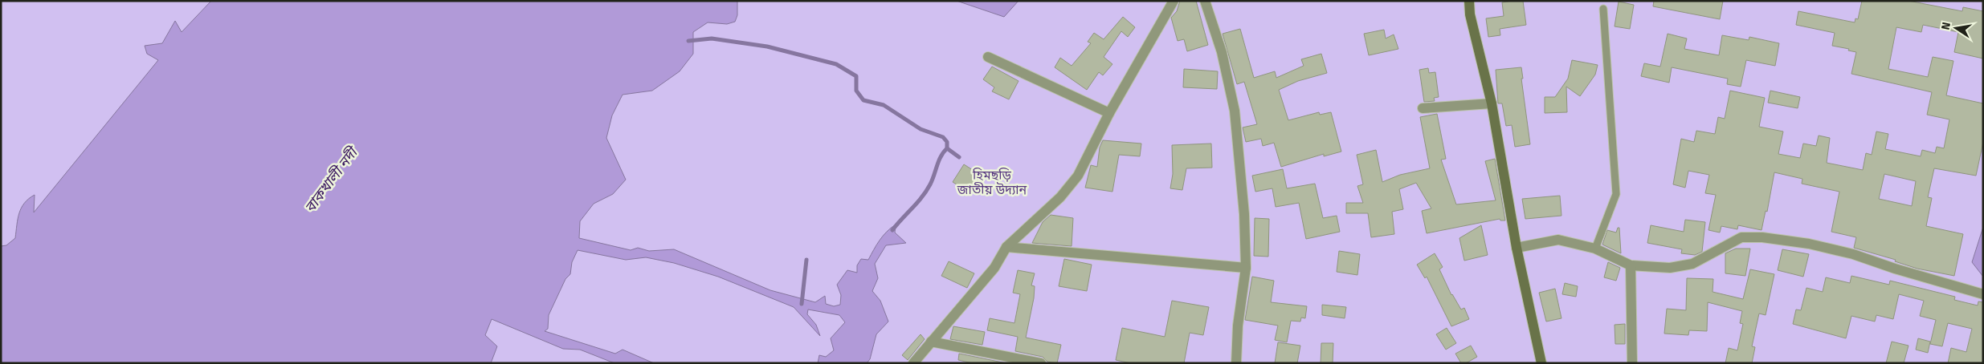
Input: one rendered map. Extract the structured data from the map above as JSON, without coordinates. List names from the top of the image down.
{
  "water": ["বাকখালী নদী"],
  "parks": ["হিমছড়ি জাতীয় উদ্যান"],
  "north": "left"
}
